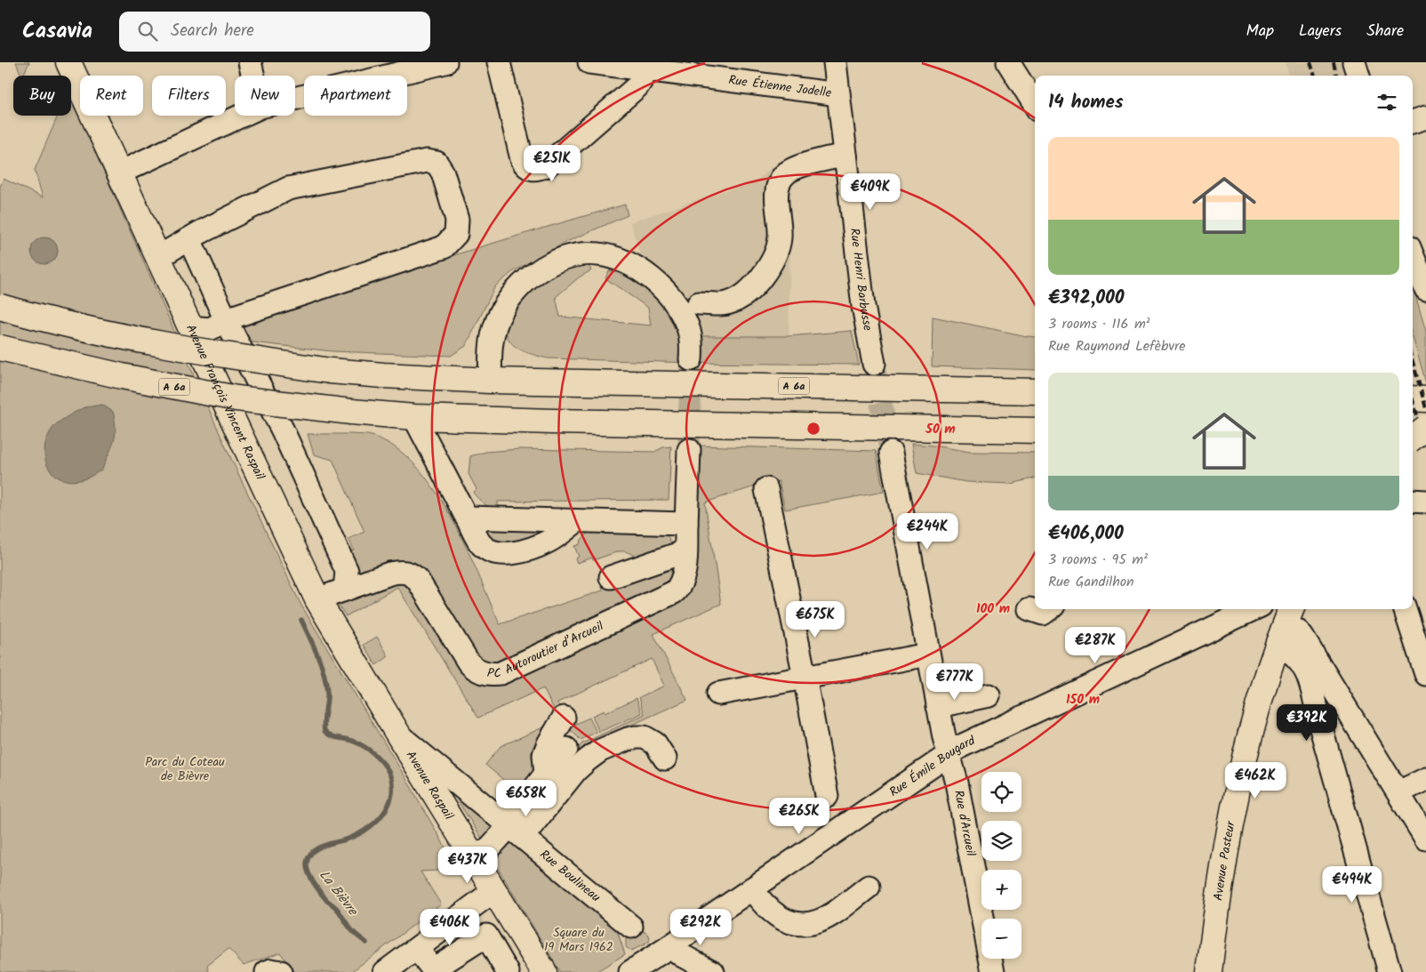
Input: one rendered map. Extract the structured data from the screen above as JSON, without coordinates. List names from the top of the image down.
{
  "streets": {
    "main road": [
      "A 6a",
      "Avenue François Vincent Raspail",
      "Avenue Raspail",
      "Avenue Pasteur"
    ],
    "street": [
      "Rue Étienne Jodelle",
      "Rue Henri Barbusse",
      "PC Autoroutier d’Arcueil",
      "Rue Émile Bougard",
      "Rue d'Arcueil",
      "Rue Boulineau"
    ]
  },
  "crossings": [
    ["Rue Étienne Jodelle", "Rue Henri Barbusse"],
    ["Avenue François Vincent Raspail", "Avenue Raspail"],
    ["Avenue François Vincent Raspail", "Rue Boulineau"],
    ["Rue Émile Bougard", "Rue d'Arcueil"],
    ["Avenue Raspail", "Rue Boulineau"]
  ],
  "water": ["La Bièvre"],
  "parks": ["Parc du Coteau de Bièvre", "Square du 19 Mars 1962"],
  "page": {
    "header": "Casavia",
    "search": "Search here",
    "nav": ["Map", "Layers", "Share"],
    "chip": [
      "Buy",
      "Rent",
      "Filters",
      "New",
      "Apartment"
    ],
    "heading": "14 homes",
    "list": [
      {
        "name": "€392,000",
        "note": "3 rooms · 116 m² · Rue Raymond Lefèbvre"
      },
      {
        "name": "€406,000",
        "note": "3 rooms · 95 m² · Rue Gandilhon"
      }
    ],
    "price": [
      "€251K",
      "€409K",
      "€244K",
      "€675K",
      "€287K",
      "€777K",
      "€392K",
      "€462K",
      "€658K",
      "€265K",
      "€437K",
      "€494K",
      "€406K",
      "€292K"
    ],
    "map_buttons": ["+", "−"]
  },
  "rings": ["50 m", "100 m", "150 m"]
}
